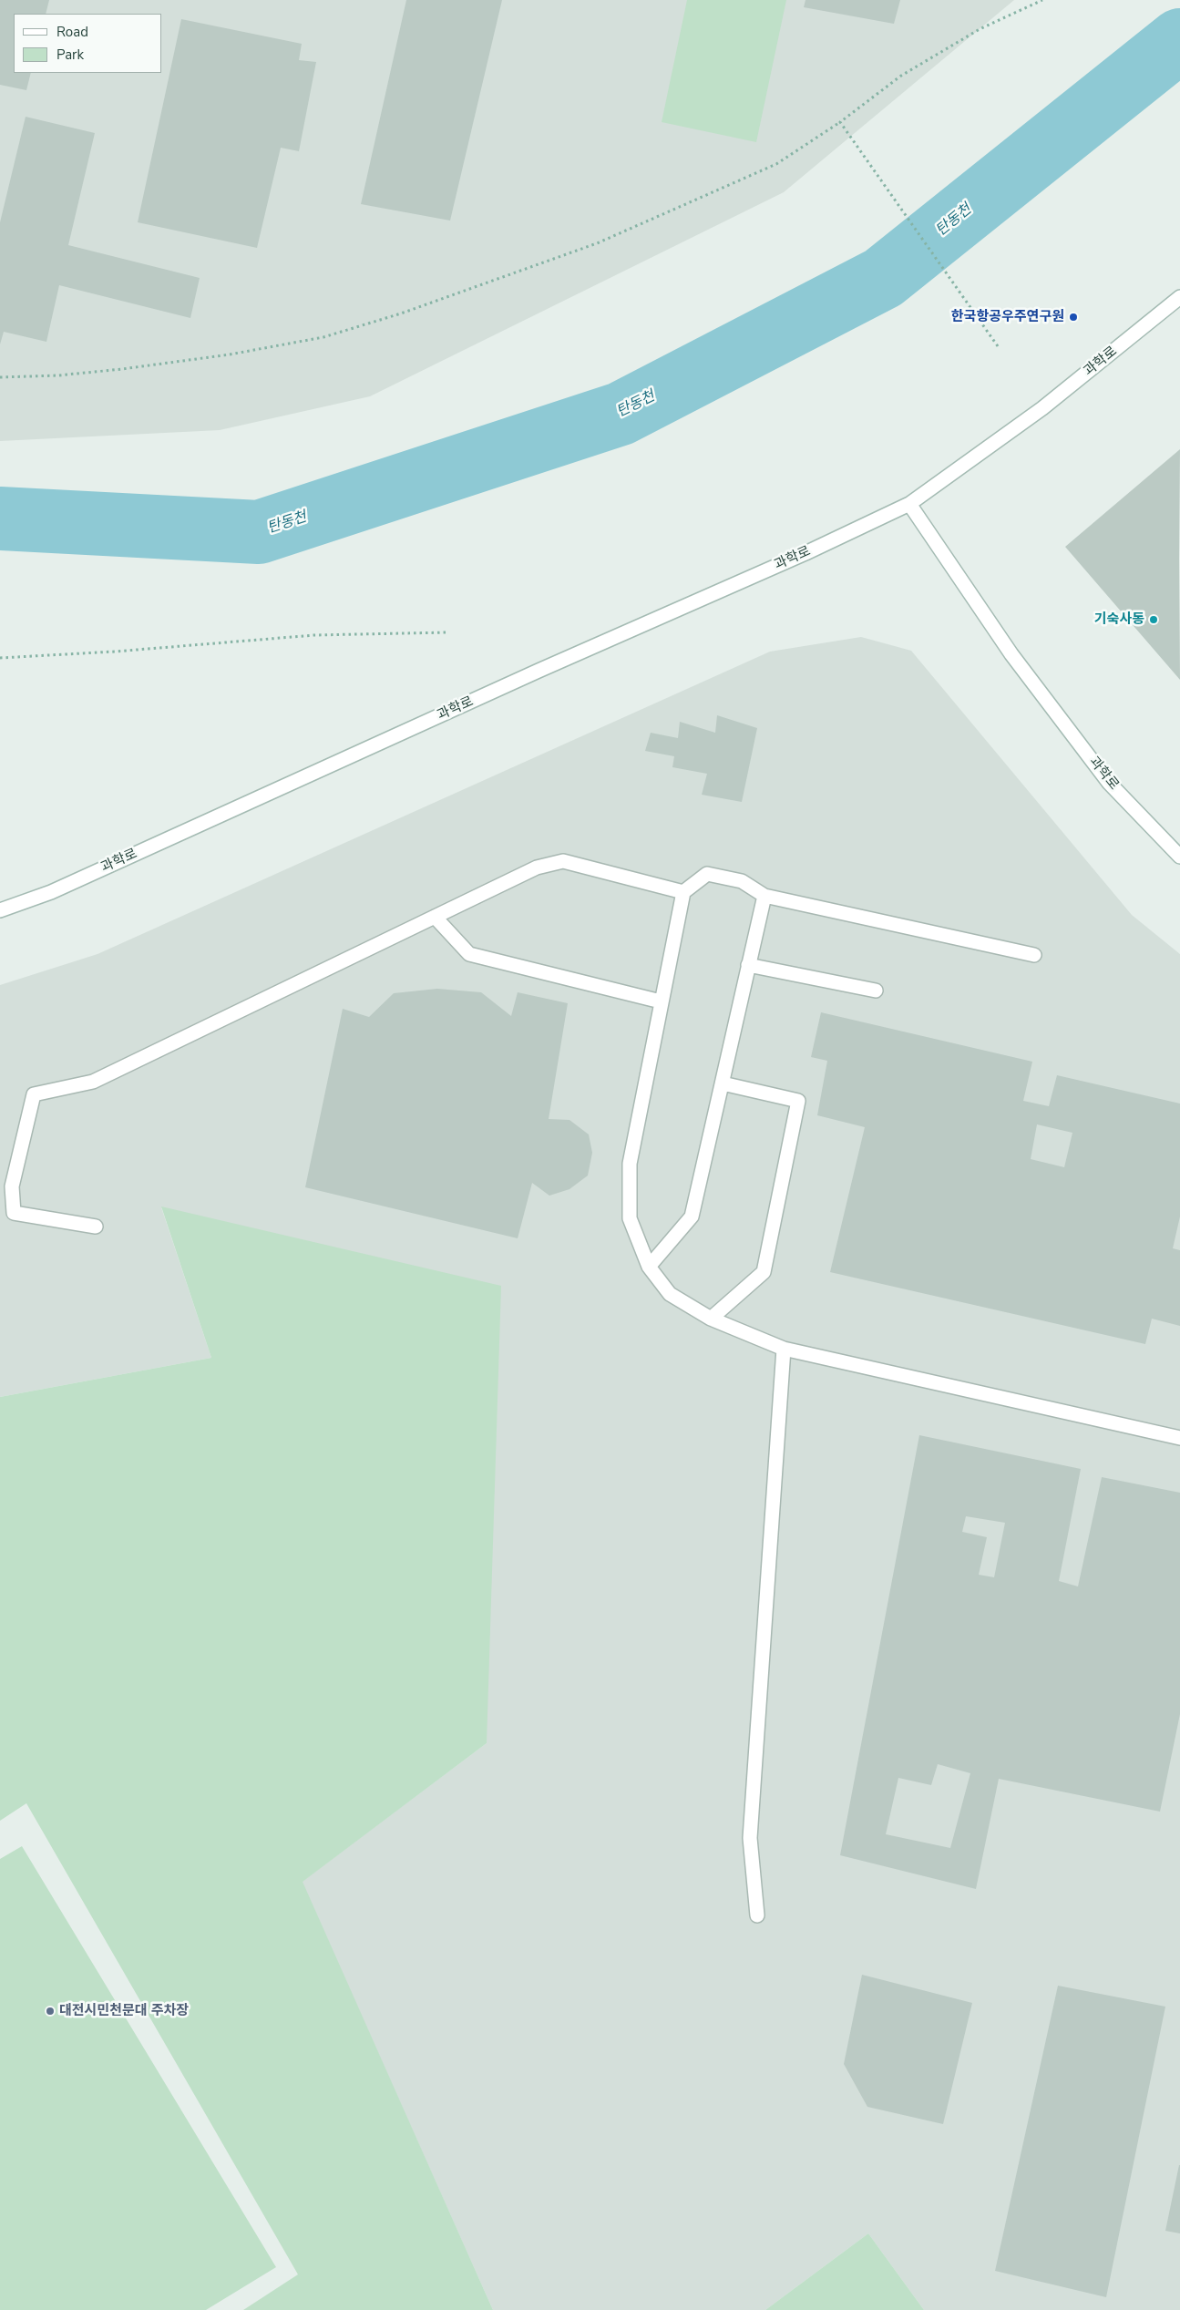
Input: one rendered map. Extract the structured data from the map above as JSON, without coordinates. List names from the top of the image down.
{
  "streets": {
    "main road": ["과학로"]
  },
  "water": ["탄동천"],
  "places": ["한국항공우주연구원", "기숙사동", "대전시민천문대 주차장"],
  "legend": ["Road", "Park"]
}
